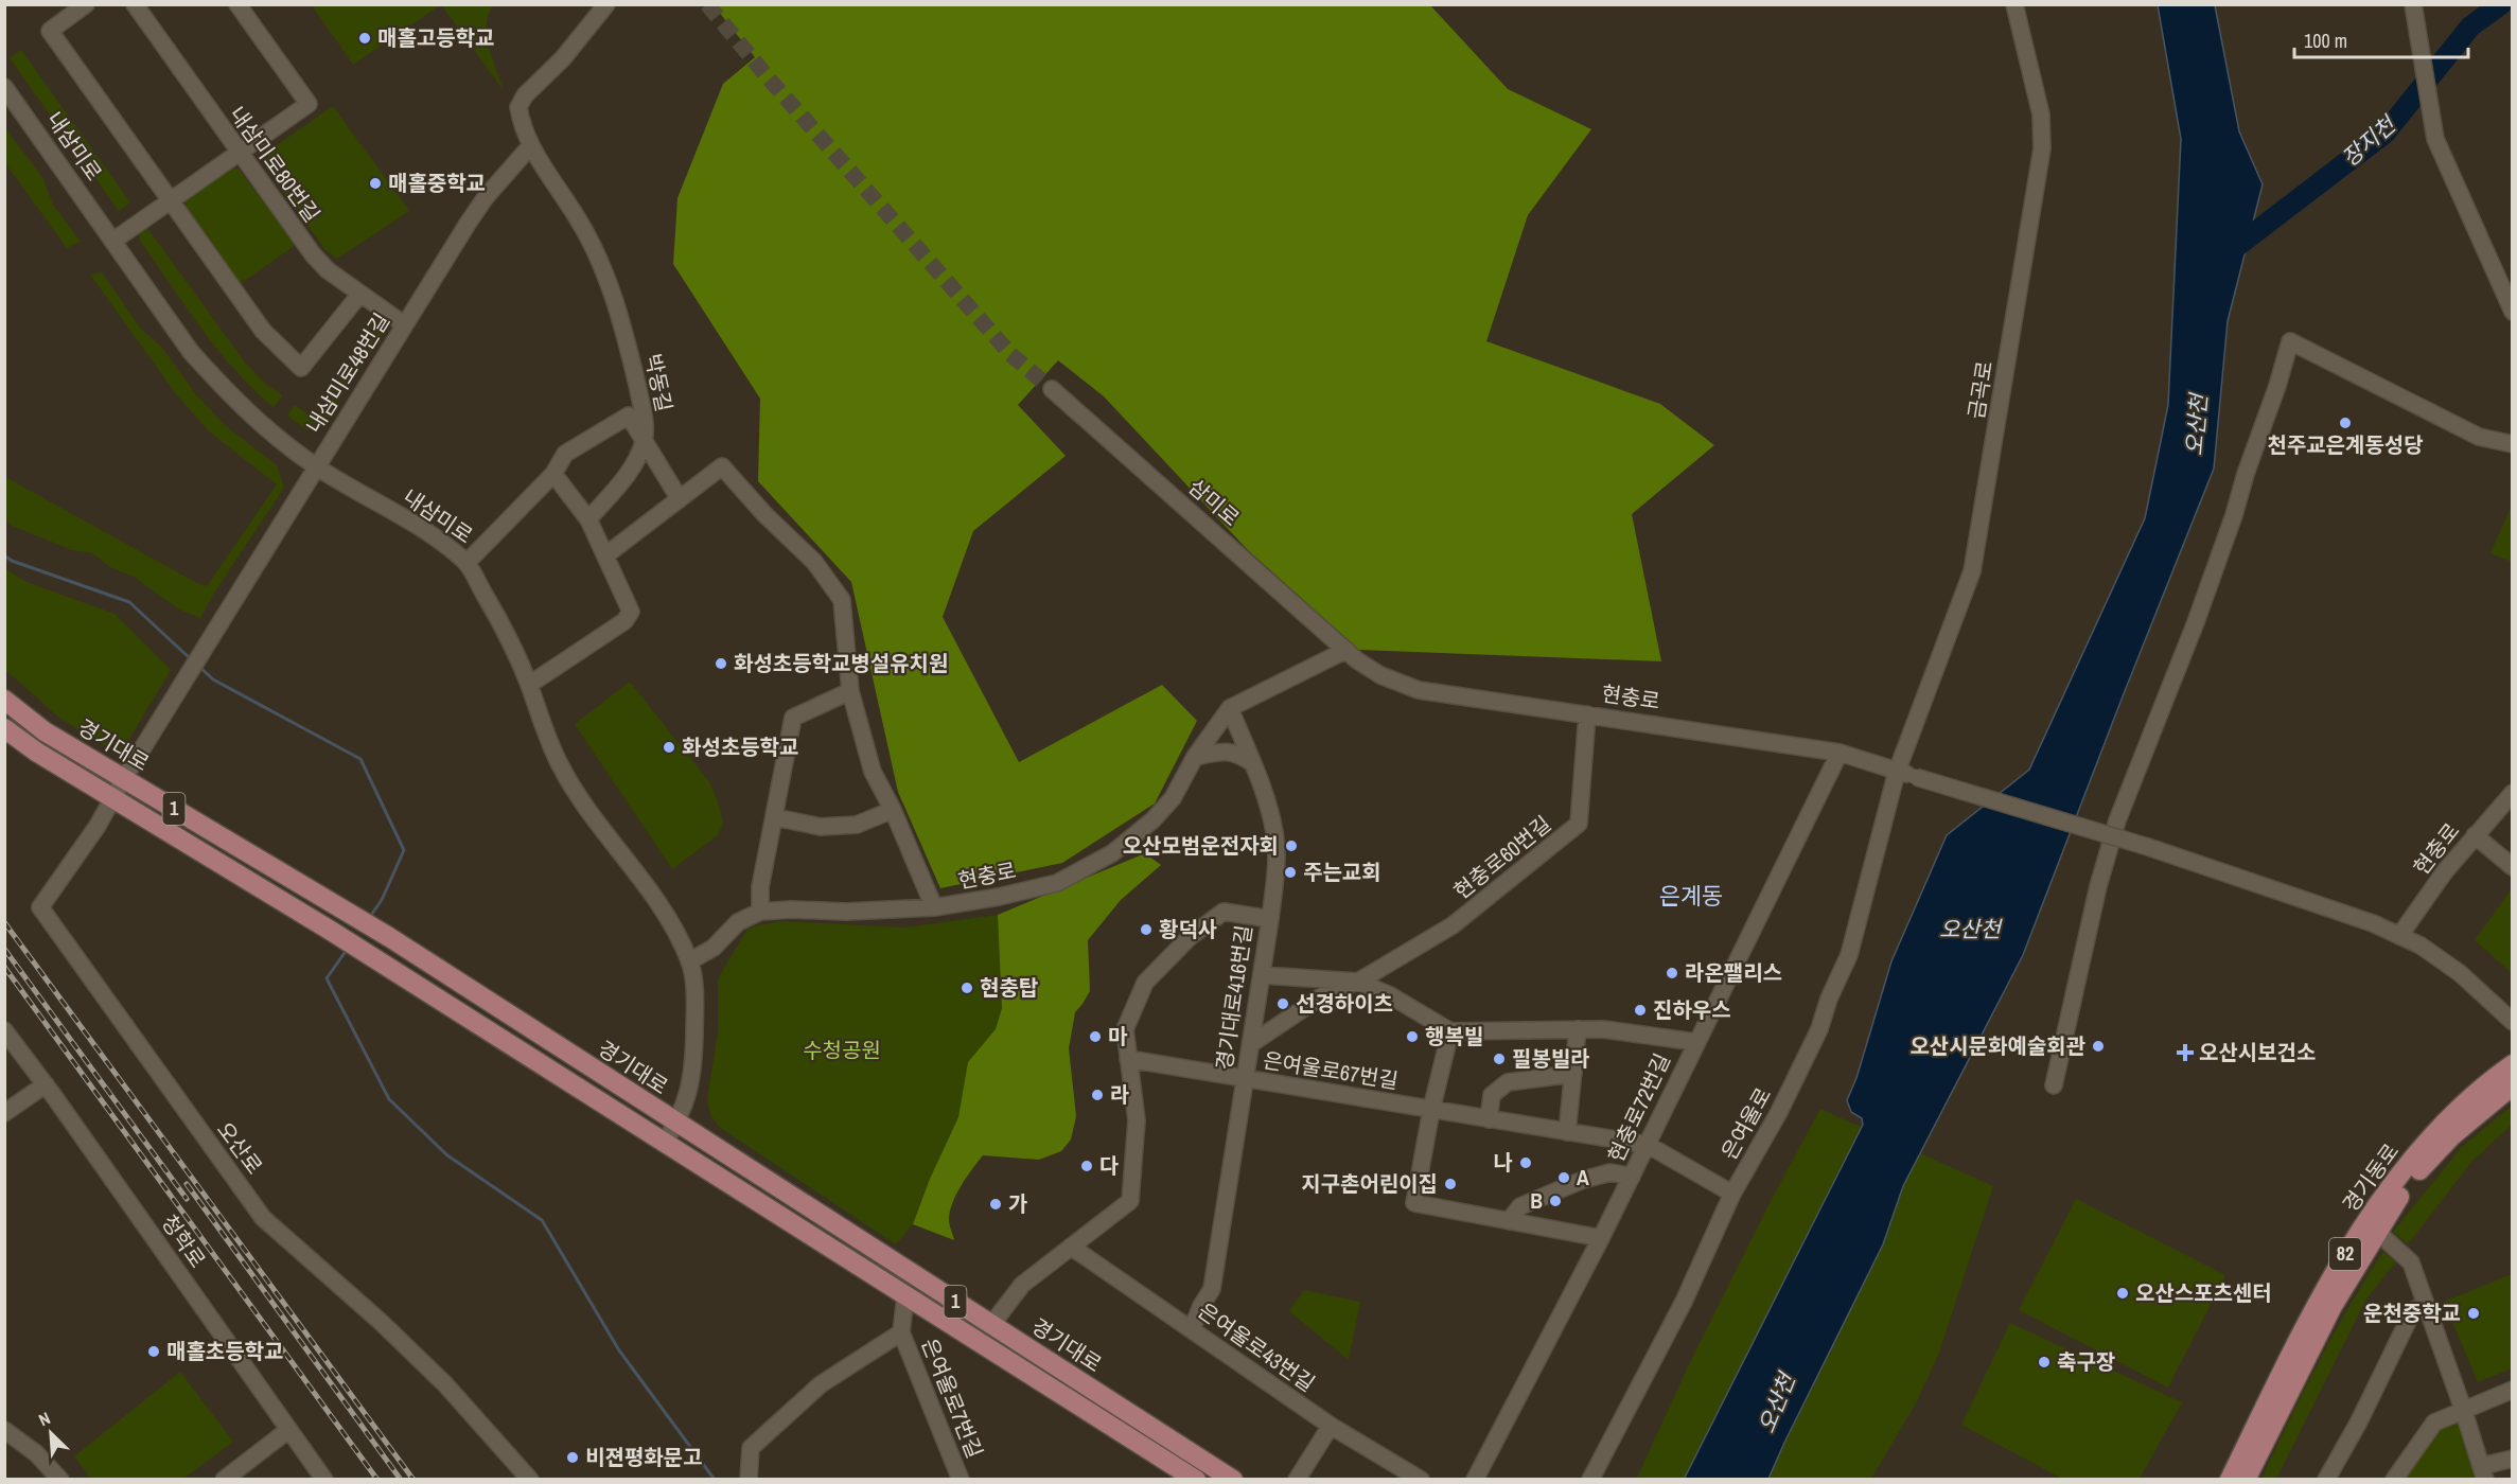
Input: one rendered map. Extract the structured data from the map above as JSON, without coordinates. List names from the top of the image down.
{
  "streets": {
    "main road": [
      "경기대로",
      "1",
      "경기동로",
      "82"
    ],
    "street": [
      "내삼미로",
      "내삼미로80번길",
      "내삼미로48번길",
      "박동길",
      "금곡로",
      "삼미로",
      "현충로",
      "현충로60번길",
      "경기대로416번길",
      "은여울로67번길",
      "현충로72번길",
      "은여울로",
      "오산로",
      "청학로",
      "은여울로43번길",
      "은여울로7번길"
    ]
  },
  "crossings": [
    ["내삼미로", "내삼미로48번길"],
    ["내삼미로", "경기대로"],
    ["내삼미로", "1"],
    ["내삼미로80번길", "내삼미로48번길"],
    ["내삼미로48번길", "박동길"],
    ["내삼미로48번길", "경기대로"],
    ["내삼미로48번길", "1"],
    ["내삼미로48번길", "오산로"],
    ["금곡로", "현충로"],
    ["금곡로", "은여울로"],
    ["삼미로", "현충로"],
    ["현충로", "현충로60번길"],
    ["현충로", "현충로72번길"],
    ["현충로", "은여울로"],
    ["경기대로", "경기대로416번길"],
    ["1", "오산로"],
    ["1", "은여울로7번길"],
    ["현충로60번길", "경기대로416번길"],
    ["경기대로416번길", "은여울로67번길"],
    ["경기대로416번길", "은여울로43번길"],
    ["은여울로67번길", "현충로72번길"],
    ["은여울로67번길", "은여울로"]
  ],
  "districts": ["은계동"],
  "water": ["장지천", "오산천"],
  "parks": ["수청공원"],
  "places": {
    "other": [
      "매홀고등학교",
      "매홀중학교",
      "천주교은계동성당",
      "화성초등학교병설유치원",
      "화성초등학교",
      "오산모범운전자회",
      "주는교회",
      "황덕사",
      "라온팰리스",
      "현충탑",
      "선경하이츠",
      "진하우스",
      "마",
      "행복빌",
      "오산시문화예술회관",
      "필봉빌라",
      "라",
      "나",
      "다",
      "A",
      "지구촌어린이집",
      "B",
      "가",
      "오산스포츠센터",
      "운천중학교",
      "매홀초등학교",
      "축구장",
      "비젼평화문고"
    ],
    "health": ["오산시보건소"]
  },
  "scale_bar": "100 m",
  "north": "top left"
}
